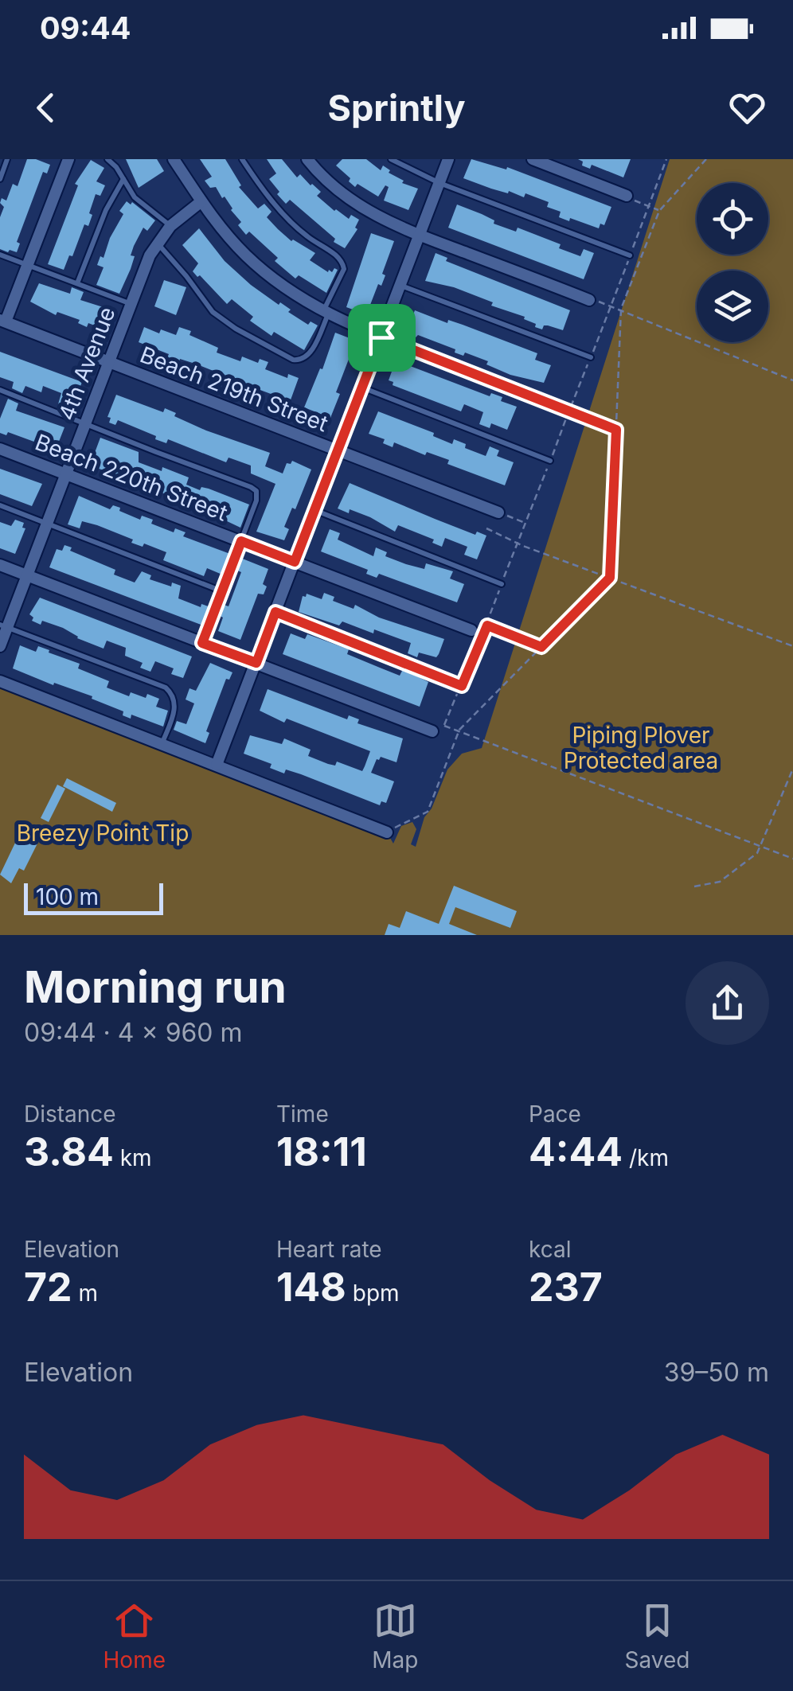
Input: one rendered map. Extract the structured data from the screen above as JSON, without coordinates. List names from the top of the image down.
{
  "streets": {
    "street": ["4th Avenue", "Beach 219th Street", "Beach 220th Street"]
  },
  "crossings": [
    ["4th Avenue", "Beach 219th Street"],
    ["4th Avenue", "Beach 220th Street"]
  ],
  "parks": ["Piping Plover Protected area", "Breezy Point Tip"],
  "scale_bar": "100 m",
  "page": {
    "status": "09:44",
    "header": "Sprintly",
    "scale": "100 m",
    "heading": ["Morning run", "09:44 · 4 × 960 m"],
    "stats": [
      ["Distance", "3.84 km"],
      ["Time", "18:11"],
      ["Pace", "4:44 /km"],
      ["Elevation", "72 m"],
      ["Heart rate", "148 bpm"],
      ["kcal", "237"]
    ],
    "chart": ["Elevation", "39–50 m"],
    "tabs": ["Home", "Map", "Saved"]
  }
}
